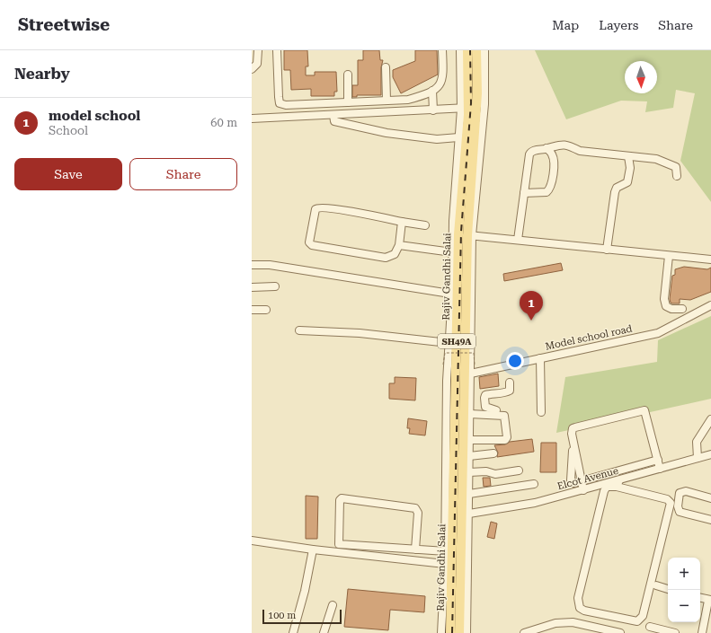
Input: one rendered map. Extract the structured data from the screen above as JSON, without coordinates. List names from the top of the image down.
{
  "streets": {
    "main road": ["Rajiv Gandhi Salai", "SH49A"],
    "street": ["Model school road", "Elcot Avenue"]
  },
  "crossings": [
    ["Rajiv Gandhi Salai", "Model school road"]
  ],
  "scale_bar": "100 m",
  "north": "bottom",
  "page": {
    "header": "Streetwise",
    "nav": ["Map", "Layers", "Share"],
    "heading": "Nearby",
    "list": [
      {
        "mark": "1",
        "name": "model school",
        "note": "School",
        "value": "60 m"
      }
    ],
    "buttons": ["Save", "Share"],
    "pins": "1",
    "map_buttons": ["+", "−"],
    "scale": "100 m"
  }
}
